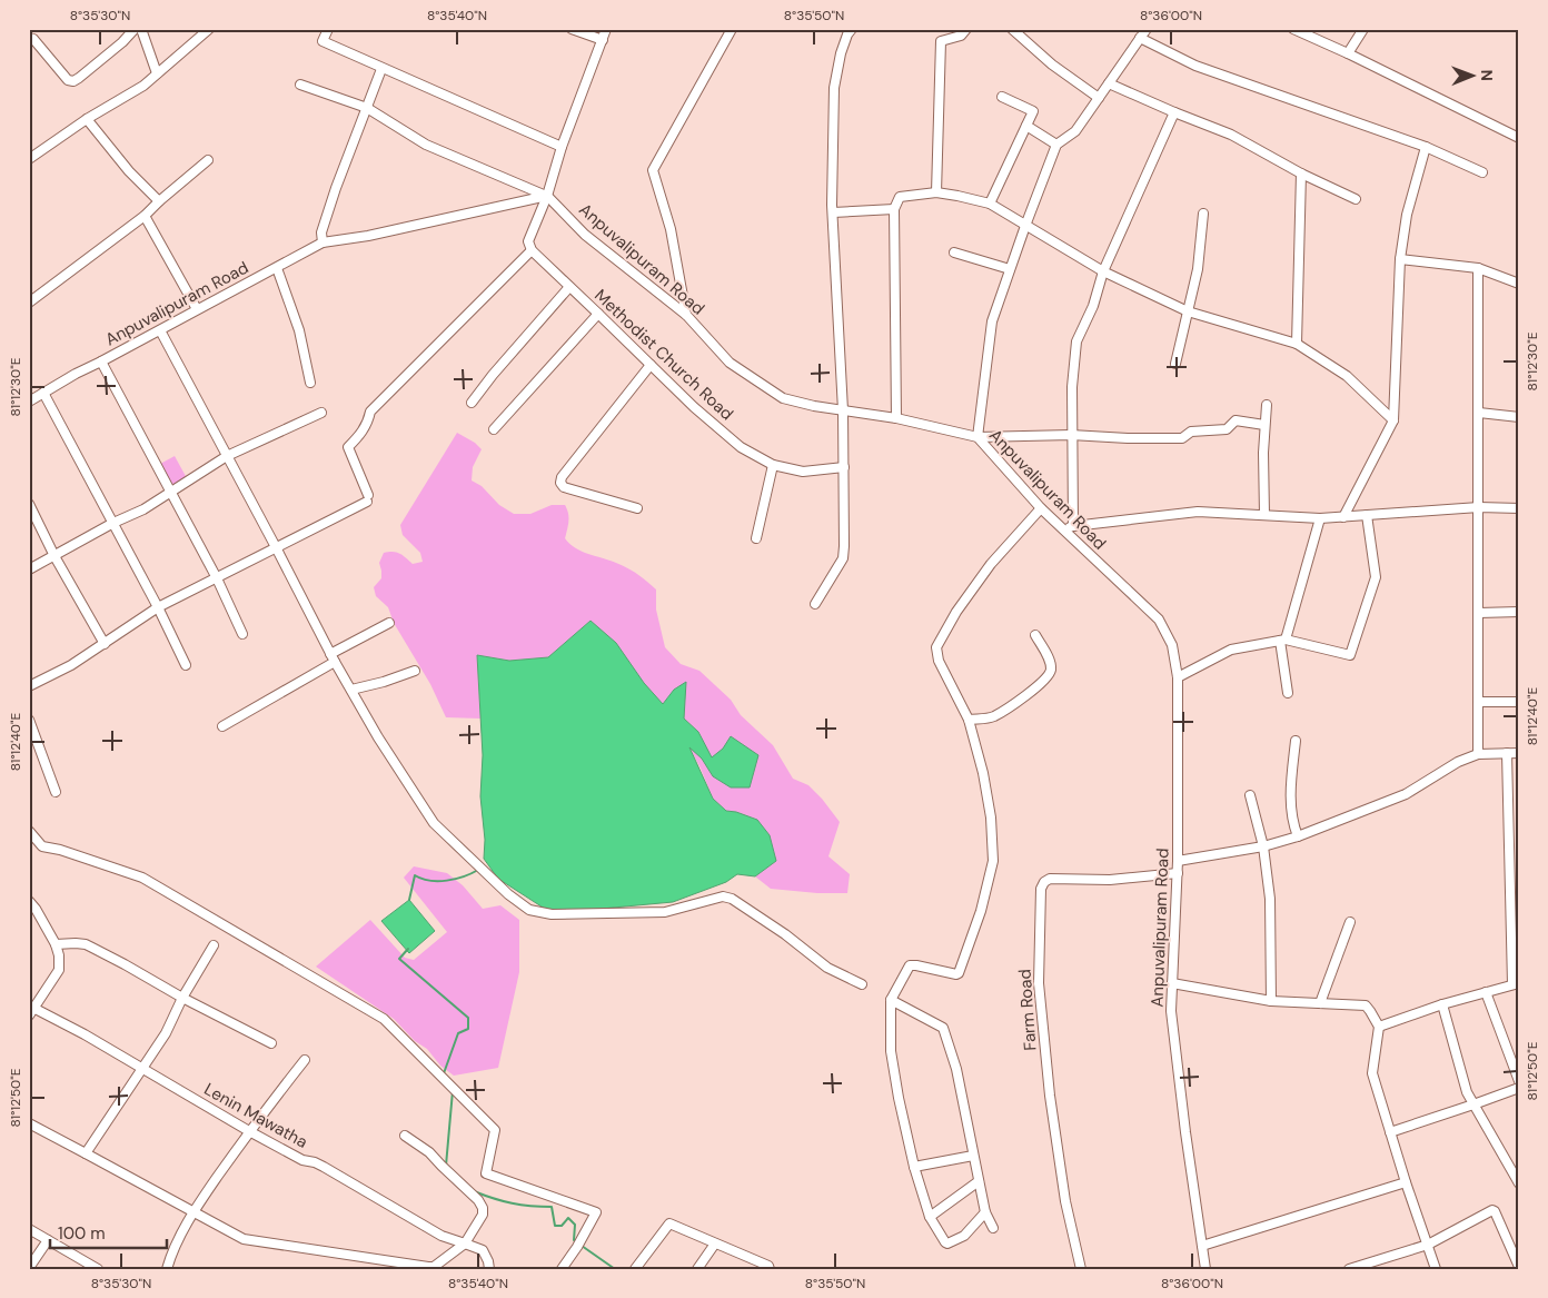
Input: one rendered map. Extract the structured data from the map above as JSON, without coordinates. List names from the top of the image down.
{
  "streets": {
    "street": [
      "Anpuvalipuram Road",
      "Methodist Church Road",
      "Farm Road",
      "Lenin Mawatha"
    ]
  },
  "crossings": [
    ["Anpuvalipuram Road", "Farm Road"]
  ],
  "scale_bar": "100 m",
  "north": "right",
  "coordinates": [
    "8°35'30\"N",
    "8°35'40\"N",
    "8°35'50\"N",
    "8°36'00\"N",
    "81°12'30\"E",
    "81°12'40\"E",
    "81°12'50\"E"
  ]
}
